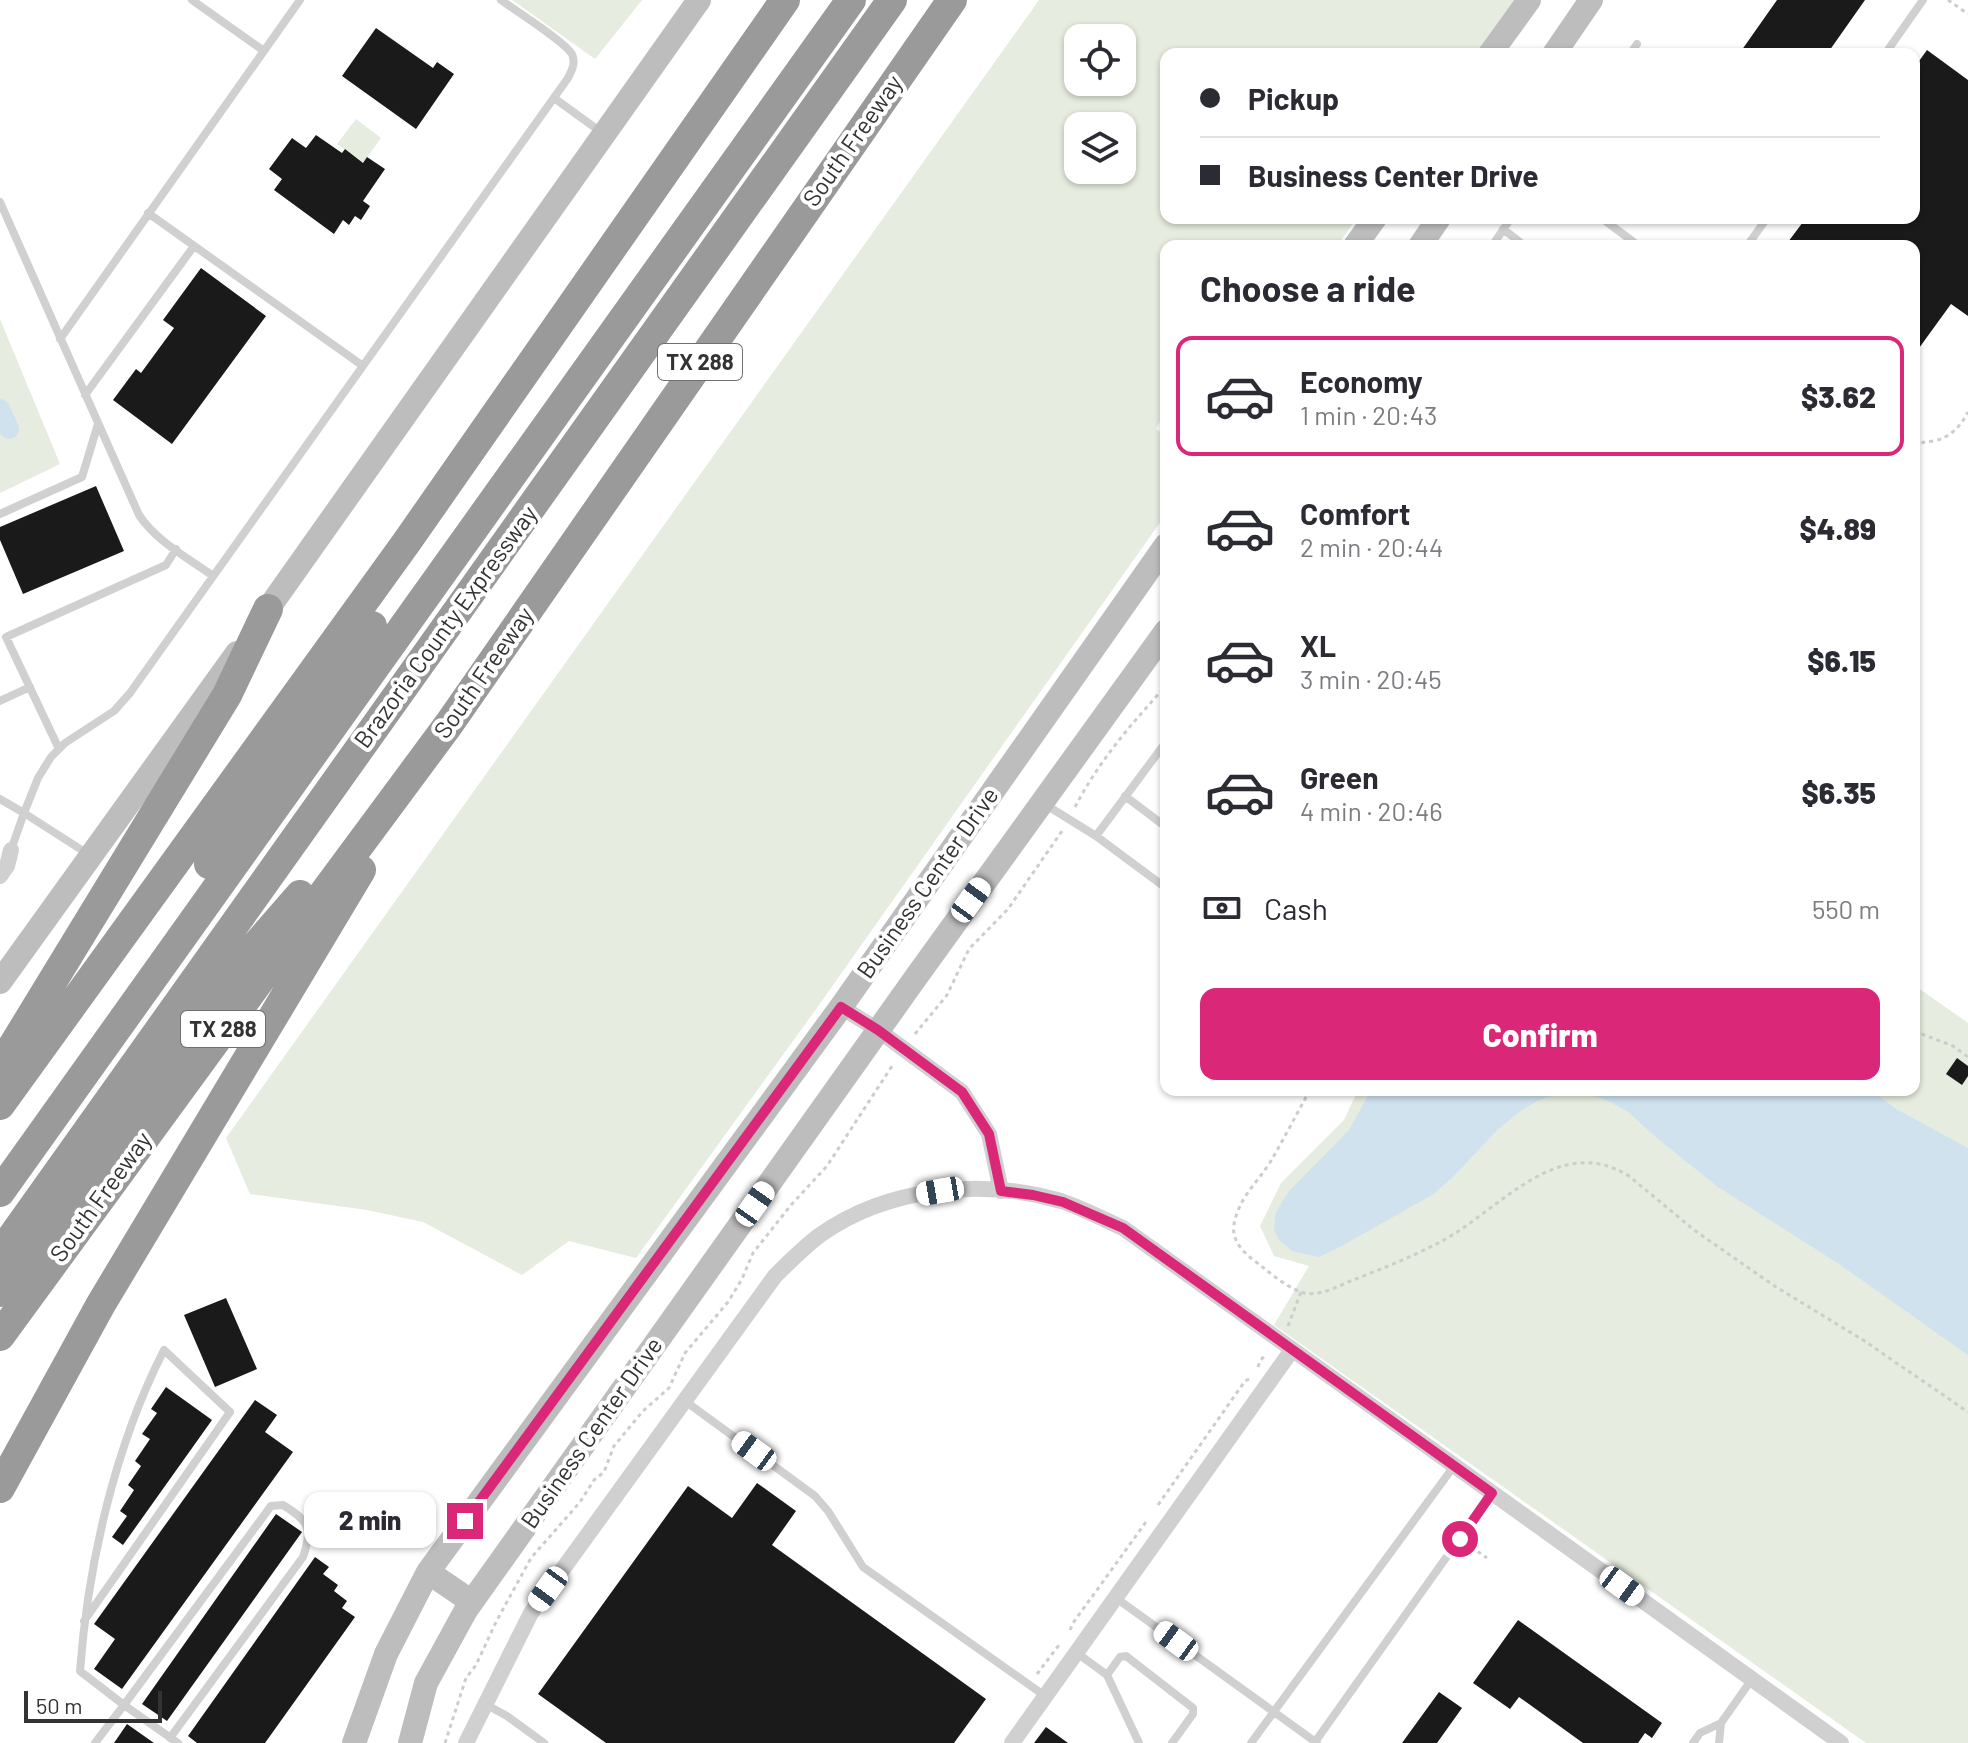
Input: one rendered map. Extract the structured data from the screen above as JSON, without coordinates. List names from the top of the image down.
{
  "streets": {
    "highway": ["South Freeway", "TX 288", "Brazoria County Expressway"],
    "street": ["Business Center Drive"]
  },
  "scale_bar": "50 m",
  "page": {
    "banner": ["Pickup", "Business Center Drive"],
    "heading": "Choose a ride",
    "list": [
      {
        "name": "Economy",
        "note": "1 min · 20:43",
        "value": "$3.62"
      },
      {
        "name": "Comfort",
        "note": "2 min · 20:44",
        "value": "$4.89"
      },
      {
        "name": "XL",
        "note": "3 min · 20:45",
        "value": "$6.15"
      },
      {
        "name": "Green",
        "note": "4 min · 20:46",
        "value": "$6.35"
      }
    ],
    "pay": ["Cash", "550 m"],
    "buttons": "Confirm",
    "bubble": "2 min",
    "scale": "50 m"
  }
}
